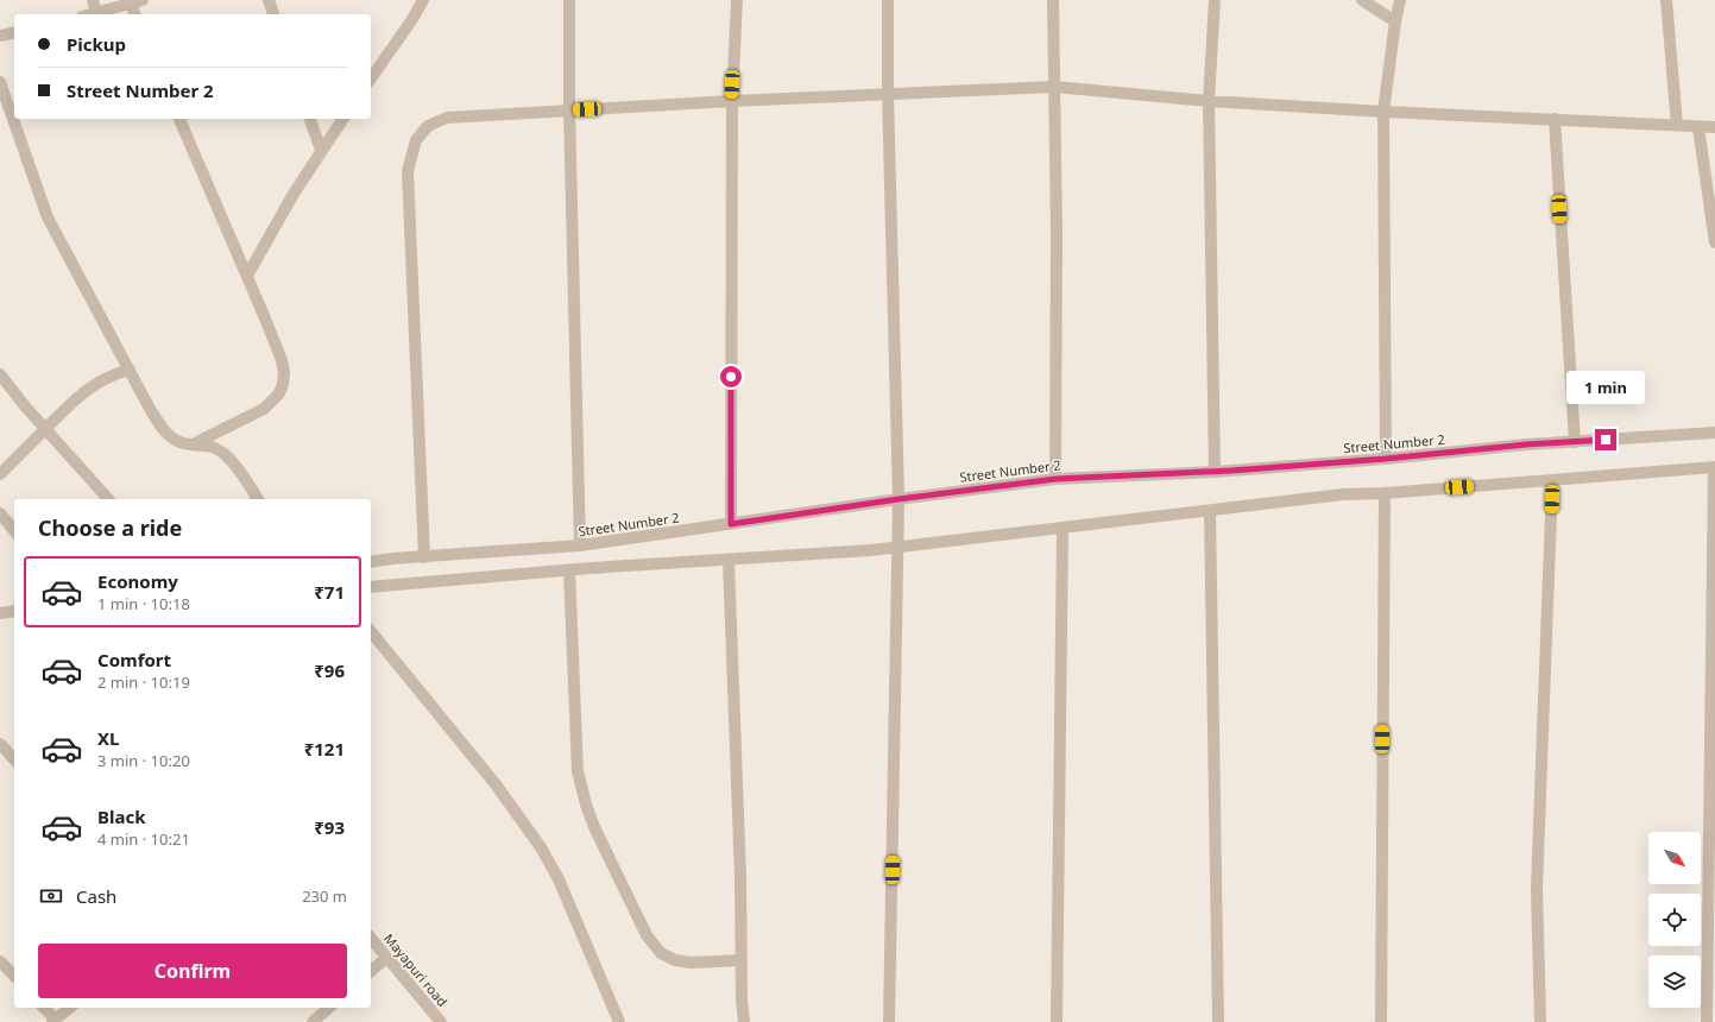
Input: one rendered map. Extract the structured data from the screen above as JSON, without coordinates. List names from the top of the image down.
{
  "streets": {
    "street": ["Street Number 2", "Mayapuri road"]
  },
  "north": "bottom right",
  "page": {
    "banner": ["Pickup", "Street Number 2"],
    "bubble": "1 min",
    "heading": "Choose a ride",
    "list": [
      {
        "name": "Economy",
        "note": "1 min · 10:18",
        "value": "₹71"
      },
      {
        "name": "Comfort",
        "note": "2 min · 10:19",
        "value": "₹96"
      },
      {
        "name": "XL",
        "note": "3 min · 10:20",
        "value": "₹121"
      },
      {
        "name": "Black",
        "note": "4 min · 10:21",
        "value": "₹93"
      }
    ],
    "pay": ["Cash", "230 m"],
    "buttons": "Confirm"
  }
}
